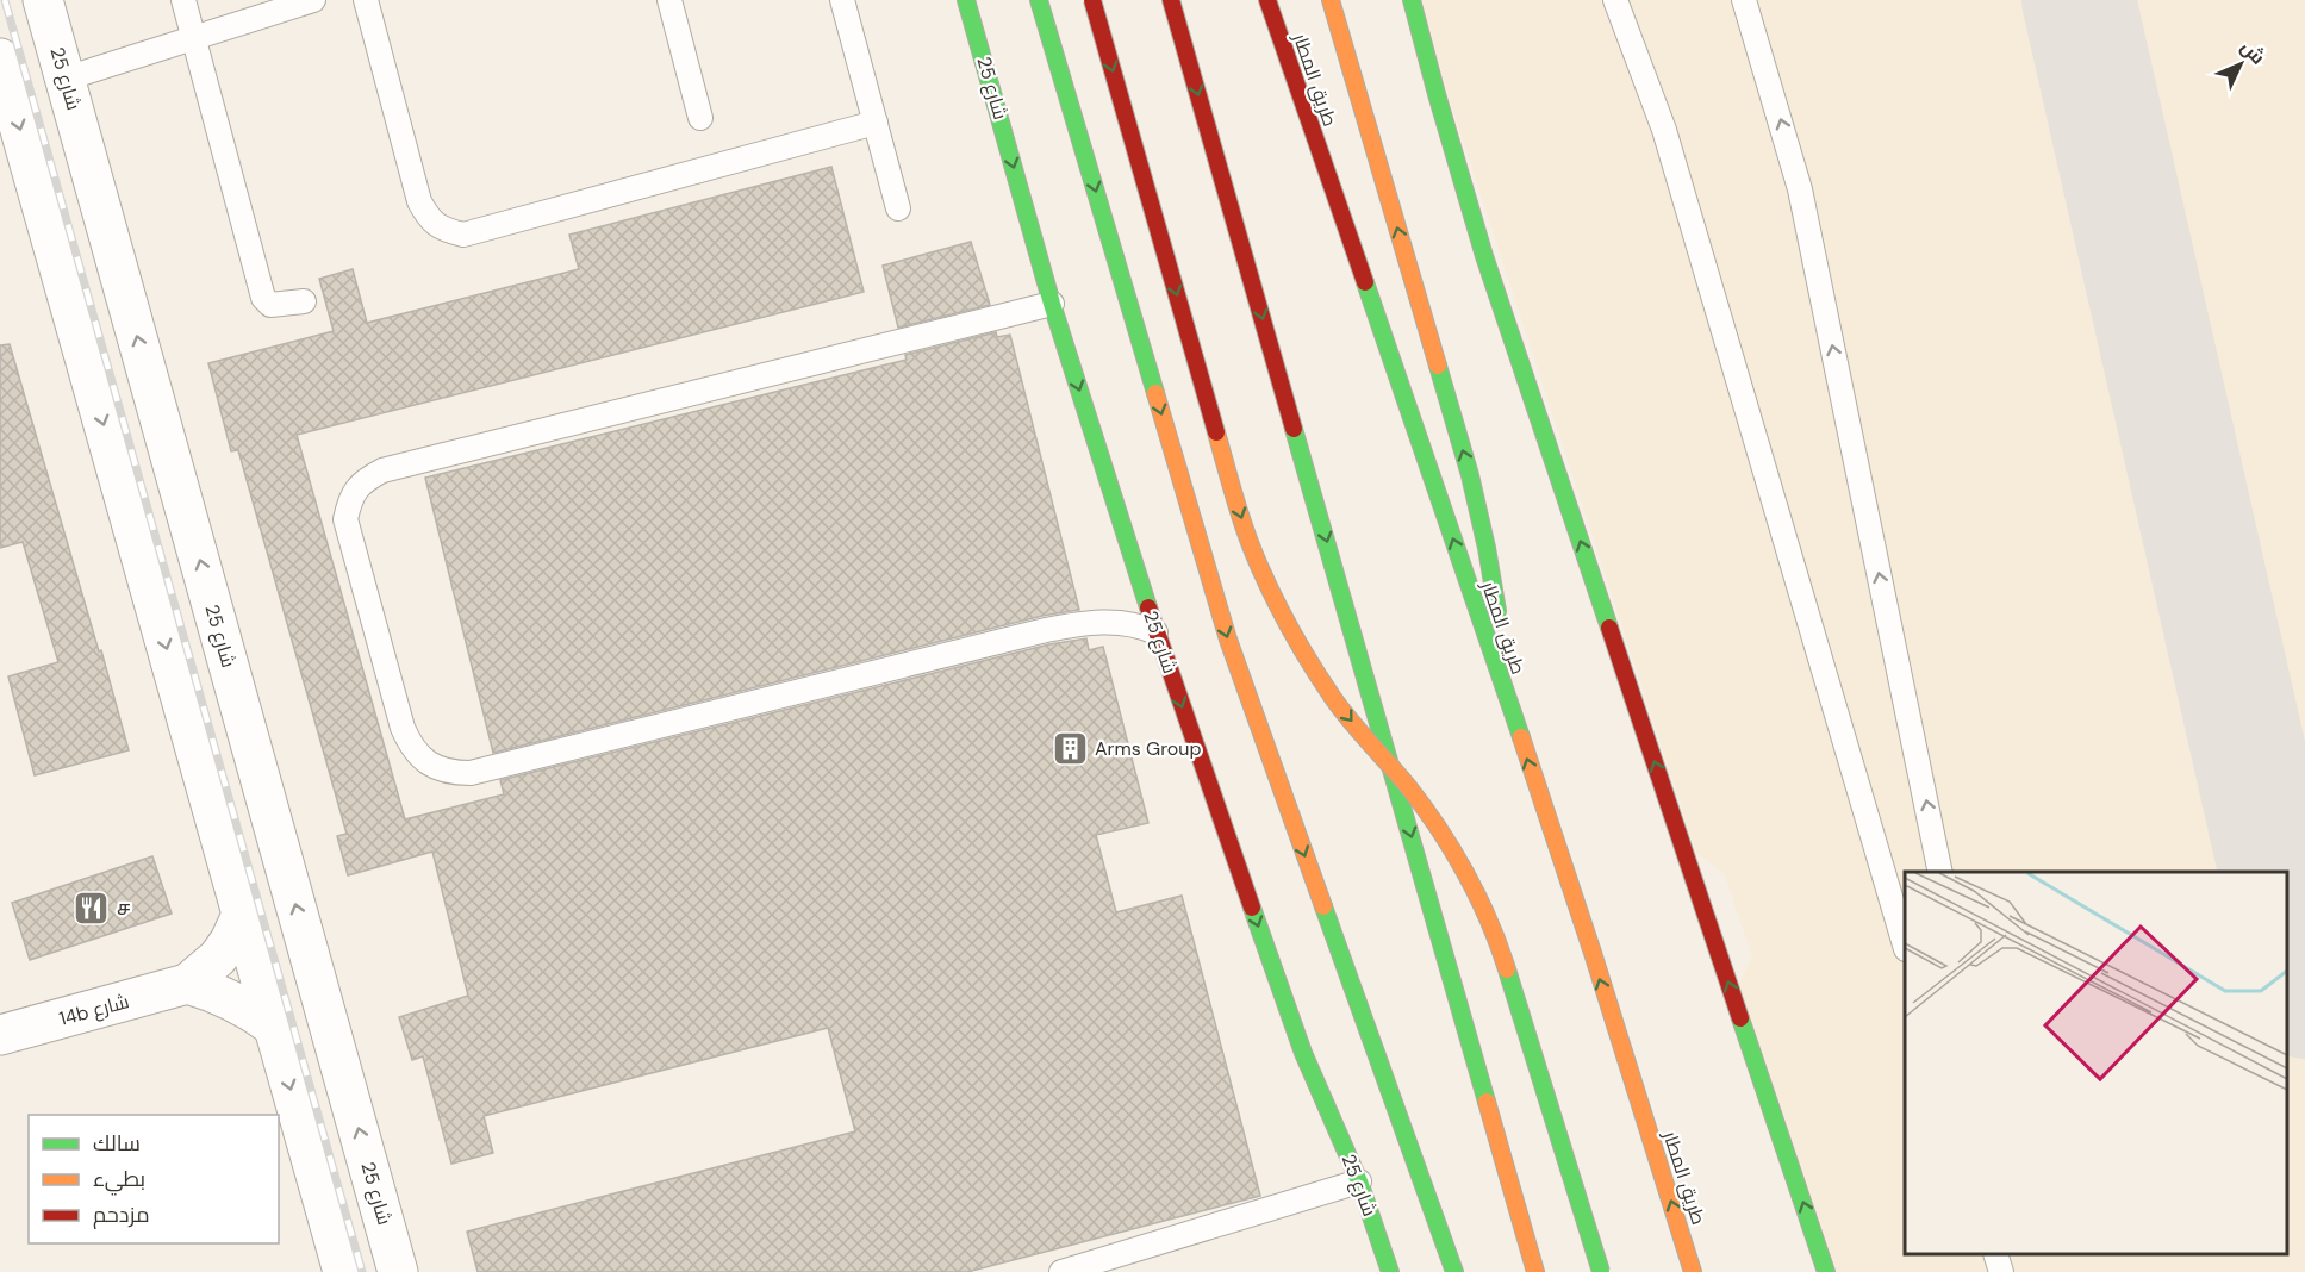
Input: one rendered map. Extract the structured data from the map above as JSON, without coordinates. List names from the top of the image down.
{
  "streets": {
    "main road": ["شارع 25", "طريق المطار"],
    "street": ["14b شارع"]
  },
  "places": {
    "building": ["Arms Group"],
    "restaurant": ["ச"]
  },
  "legend": ["سالك", "بطيء", "مزدحم"],
  "north": "top right"
}
